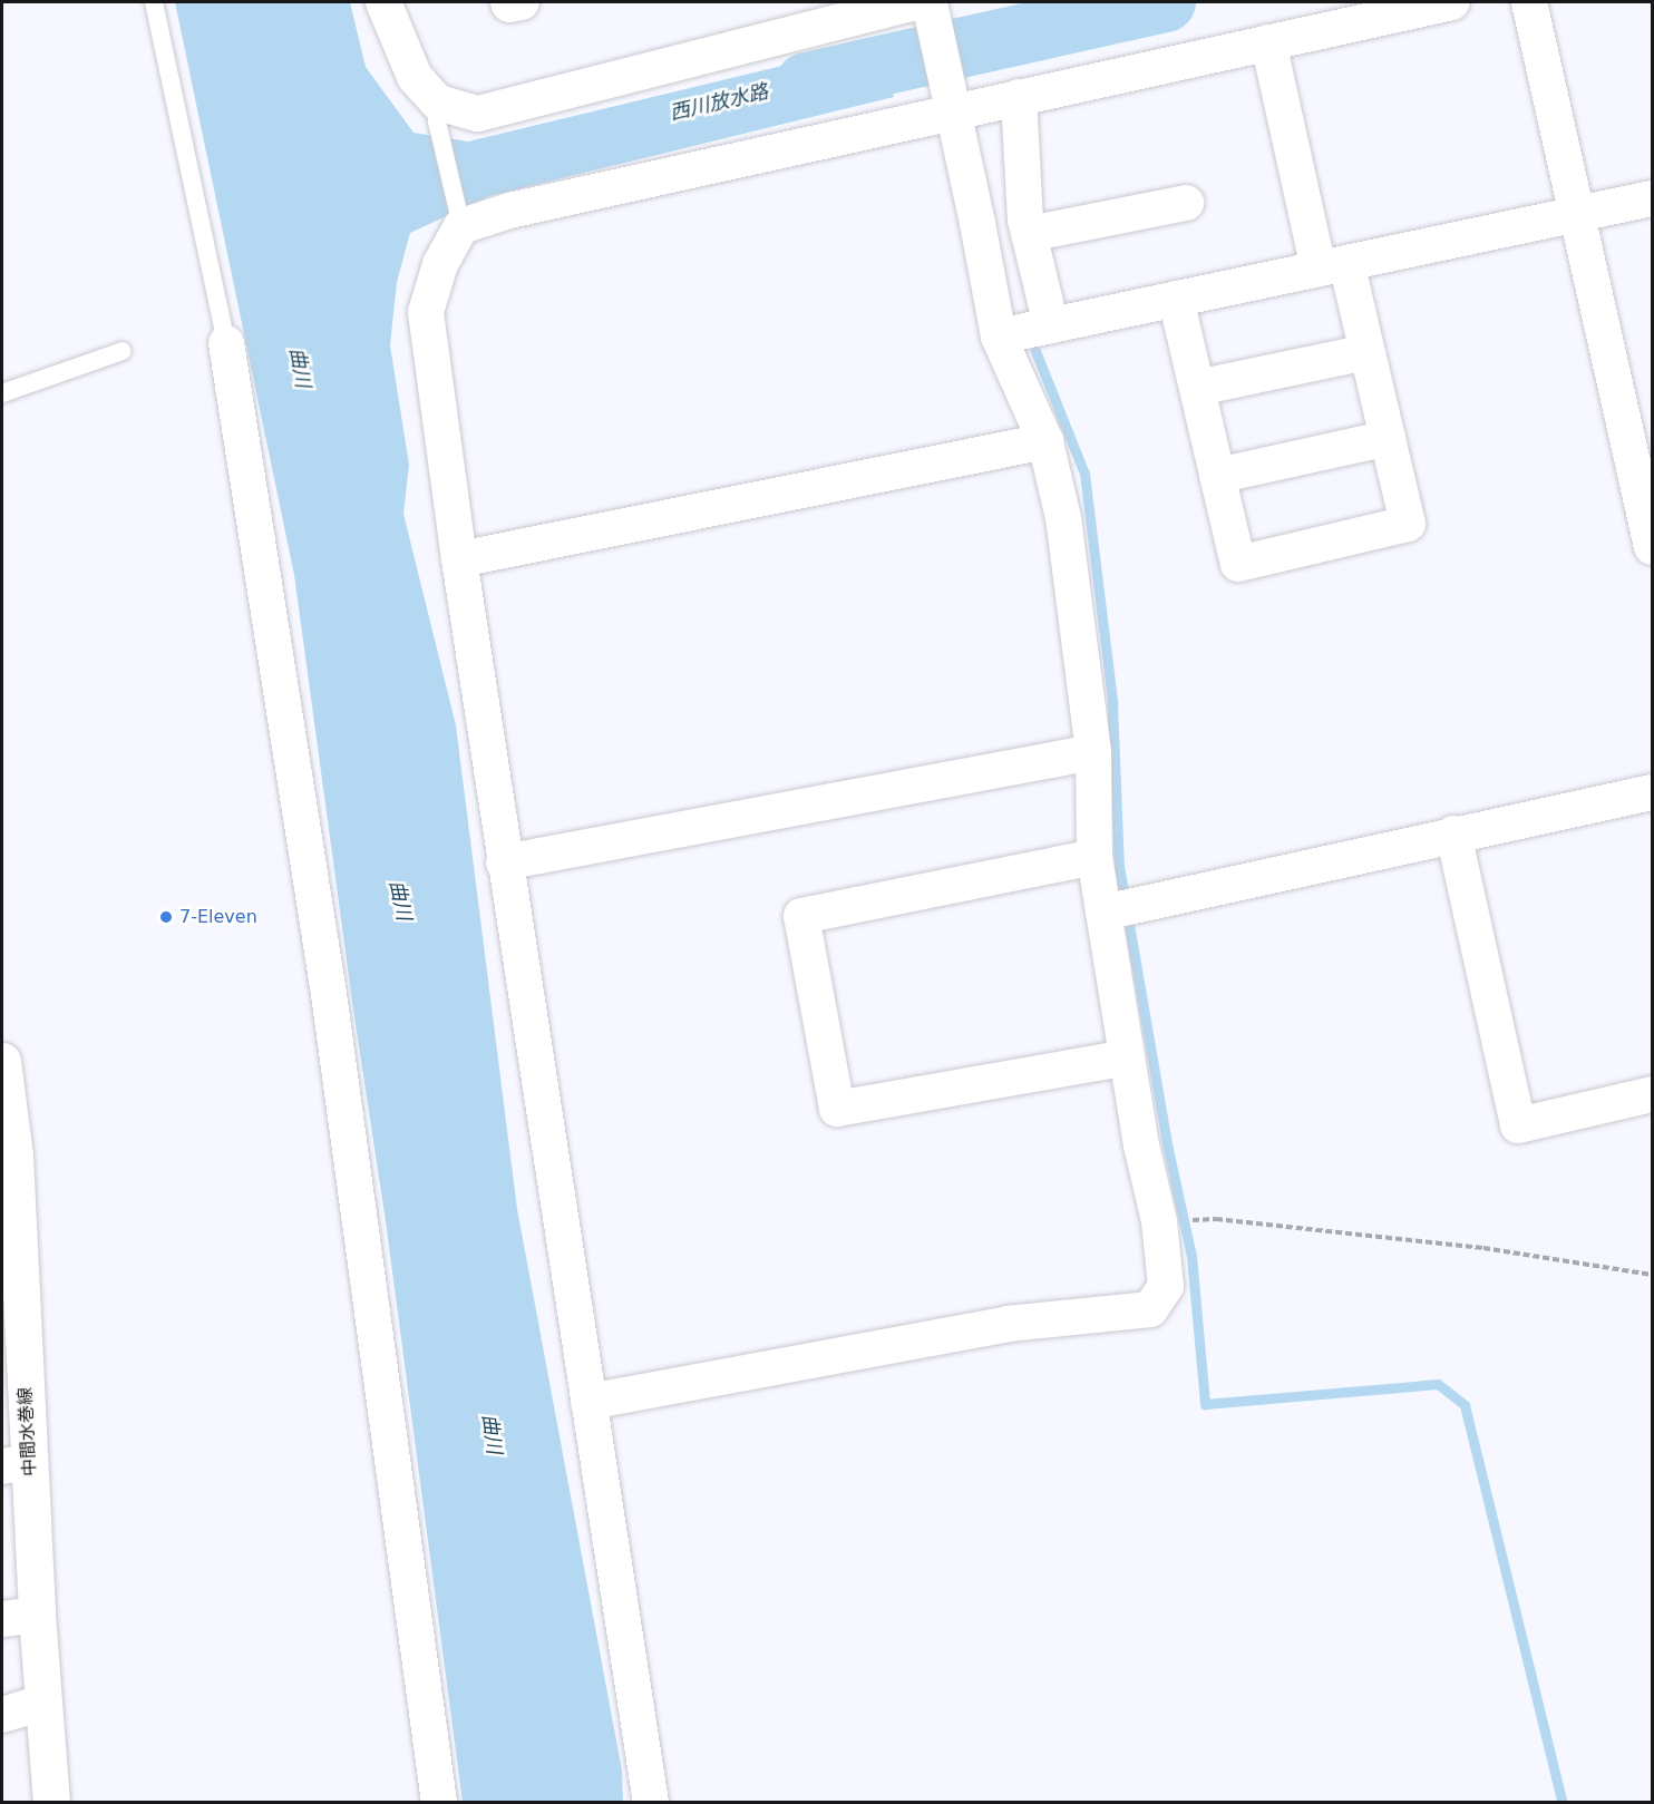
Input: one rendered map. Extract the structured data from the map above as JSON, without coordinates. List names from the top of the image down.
{
  "streets": {
    "main road": ["中間水巻線"]
  },
  "water": ["西川放水路", "曲川"],
  "places": ["7-Eleven"]
}
